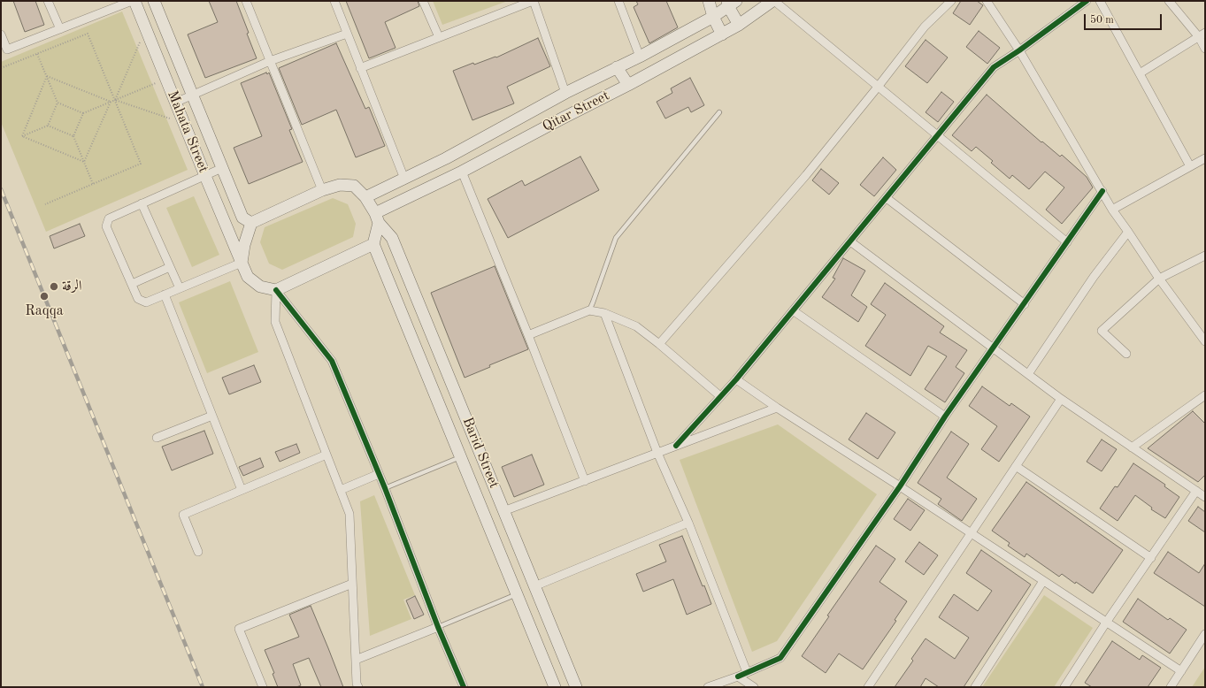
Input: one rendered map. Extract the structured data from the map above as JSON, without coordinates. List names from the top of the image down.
{
  "streets": {
    "main road": ["Qitar Street", "Mahata Street", "Barid Street"]
  },
  "crossings": [
    ["Qitar Street", "Barid Street"]
  ],
  "places": ["الرقة", "Raqqa"],
  "scale_bar": "50 m"
}
